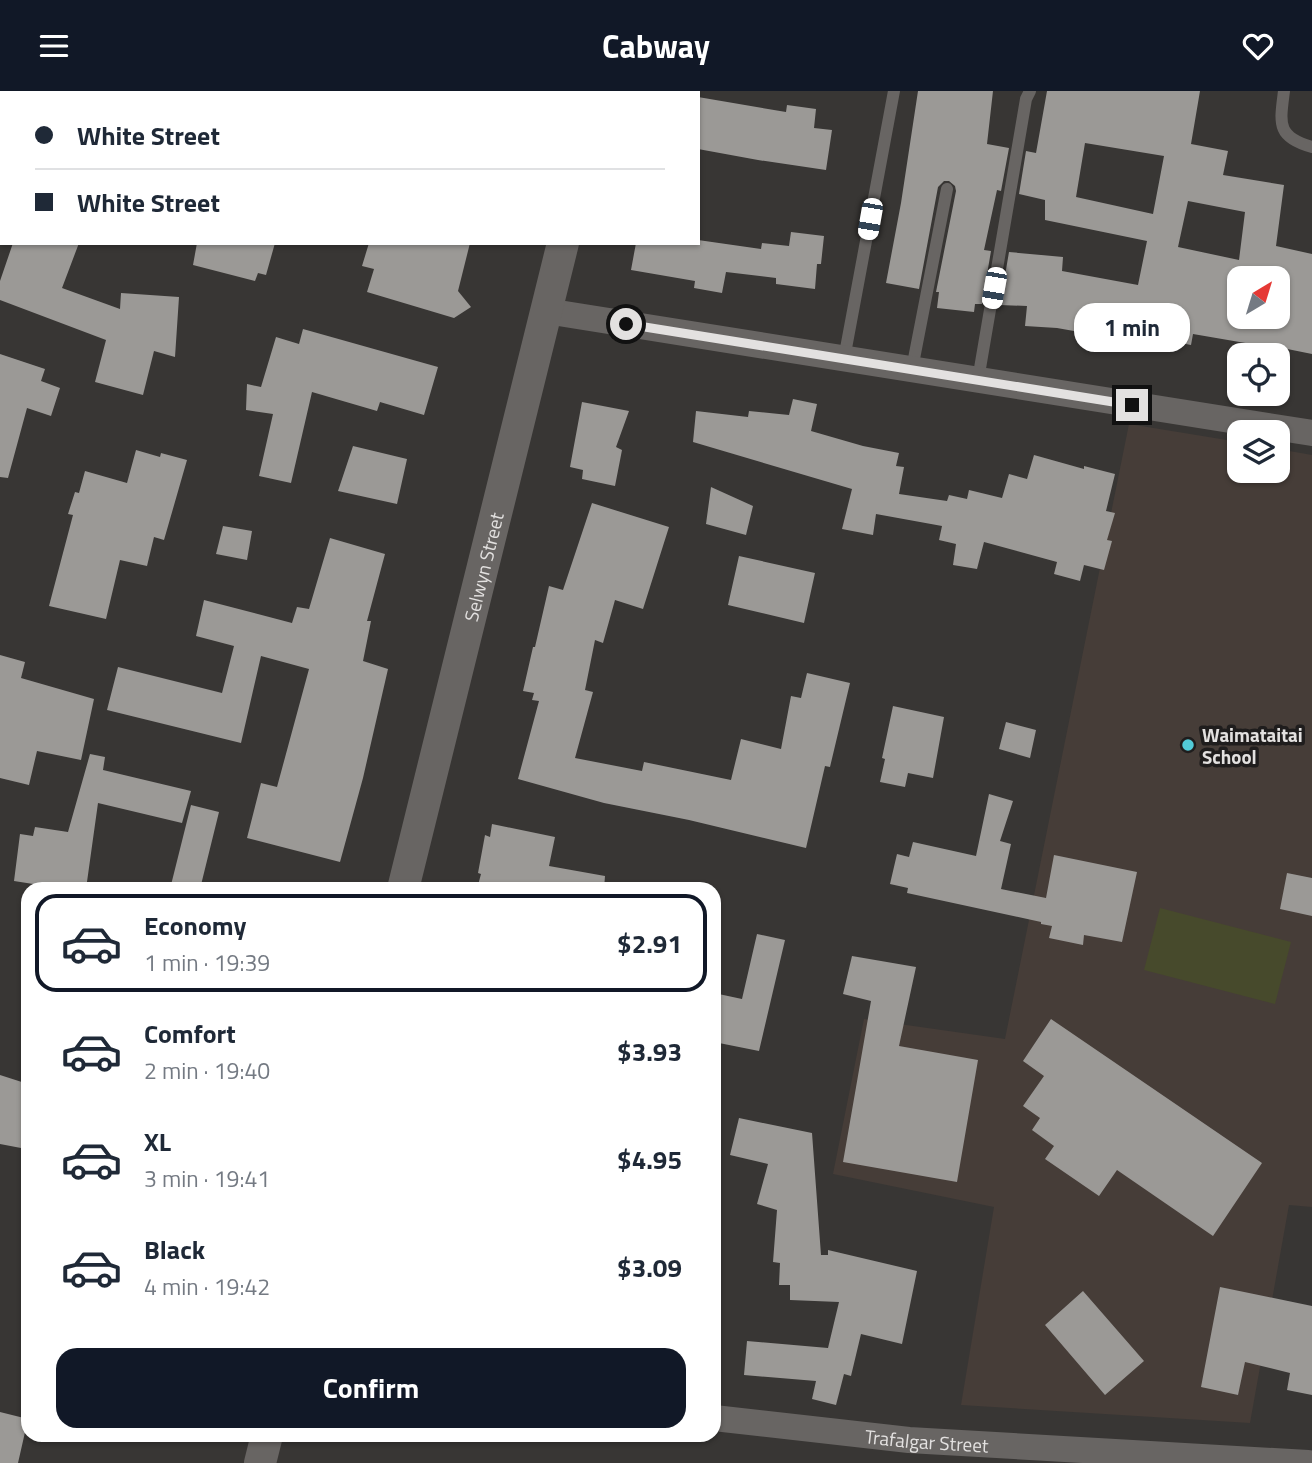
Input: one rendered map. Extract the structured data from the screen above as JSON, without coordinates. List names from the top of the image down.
{
  "streets": {
    "street": ["Selwyn Street", "Trafalgar Street"]
  },
  "places": ["Waimataitai School"],
  "north": "top right",
  "page": {
    "header": "Cabway",
    "banner": ["White Street", "White Street"],
    "bubble": "1 min",
    "list": [
      {
        "name": "Economy",
        "note": "1 min · 19:39",
        "value": "$2.91"
      },
      {
        "name": "Comfort",
        "note": "2 min · 19:40",
        "value": "$3.93"
      },
      {
        "name": "XL",
        "note": "3 min · 19:41",
        "value": "$4.95"
      },
      {
        "name": "Black",
        "note": "4 min · 19:42",
        "value": "$3.09"
      }
    ],
    "buttons": "Confirm"
  }
}
